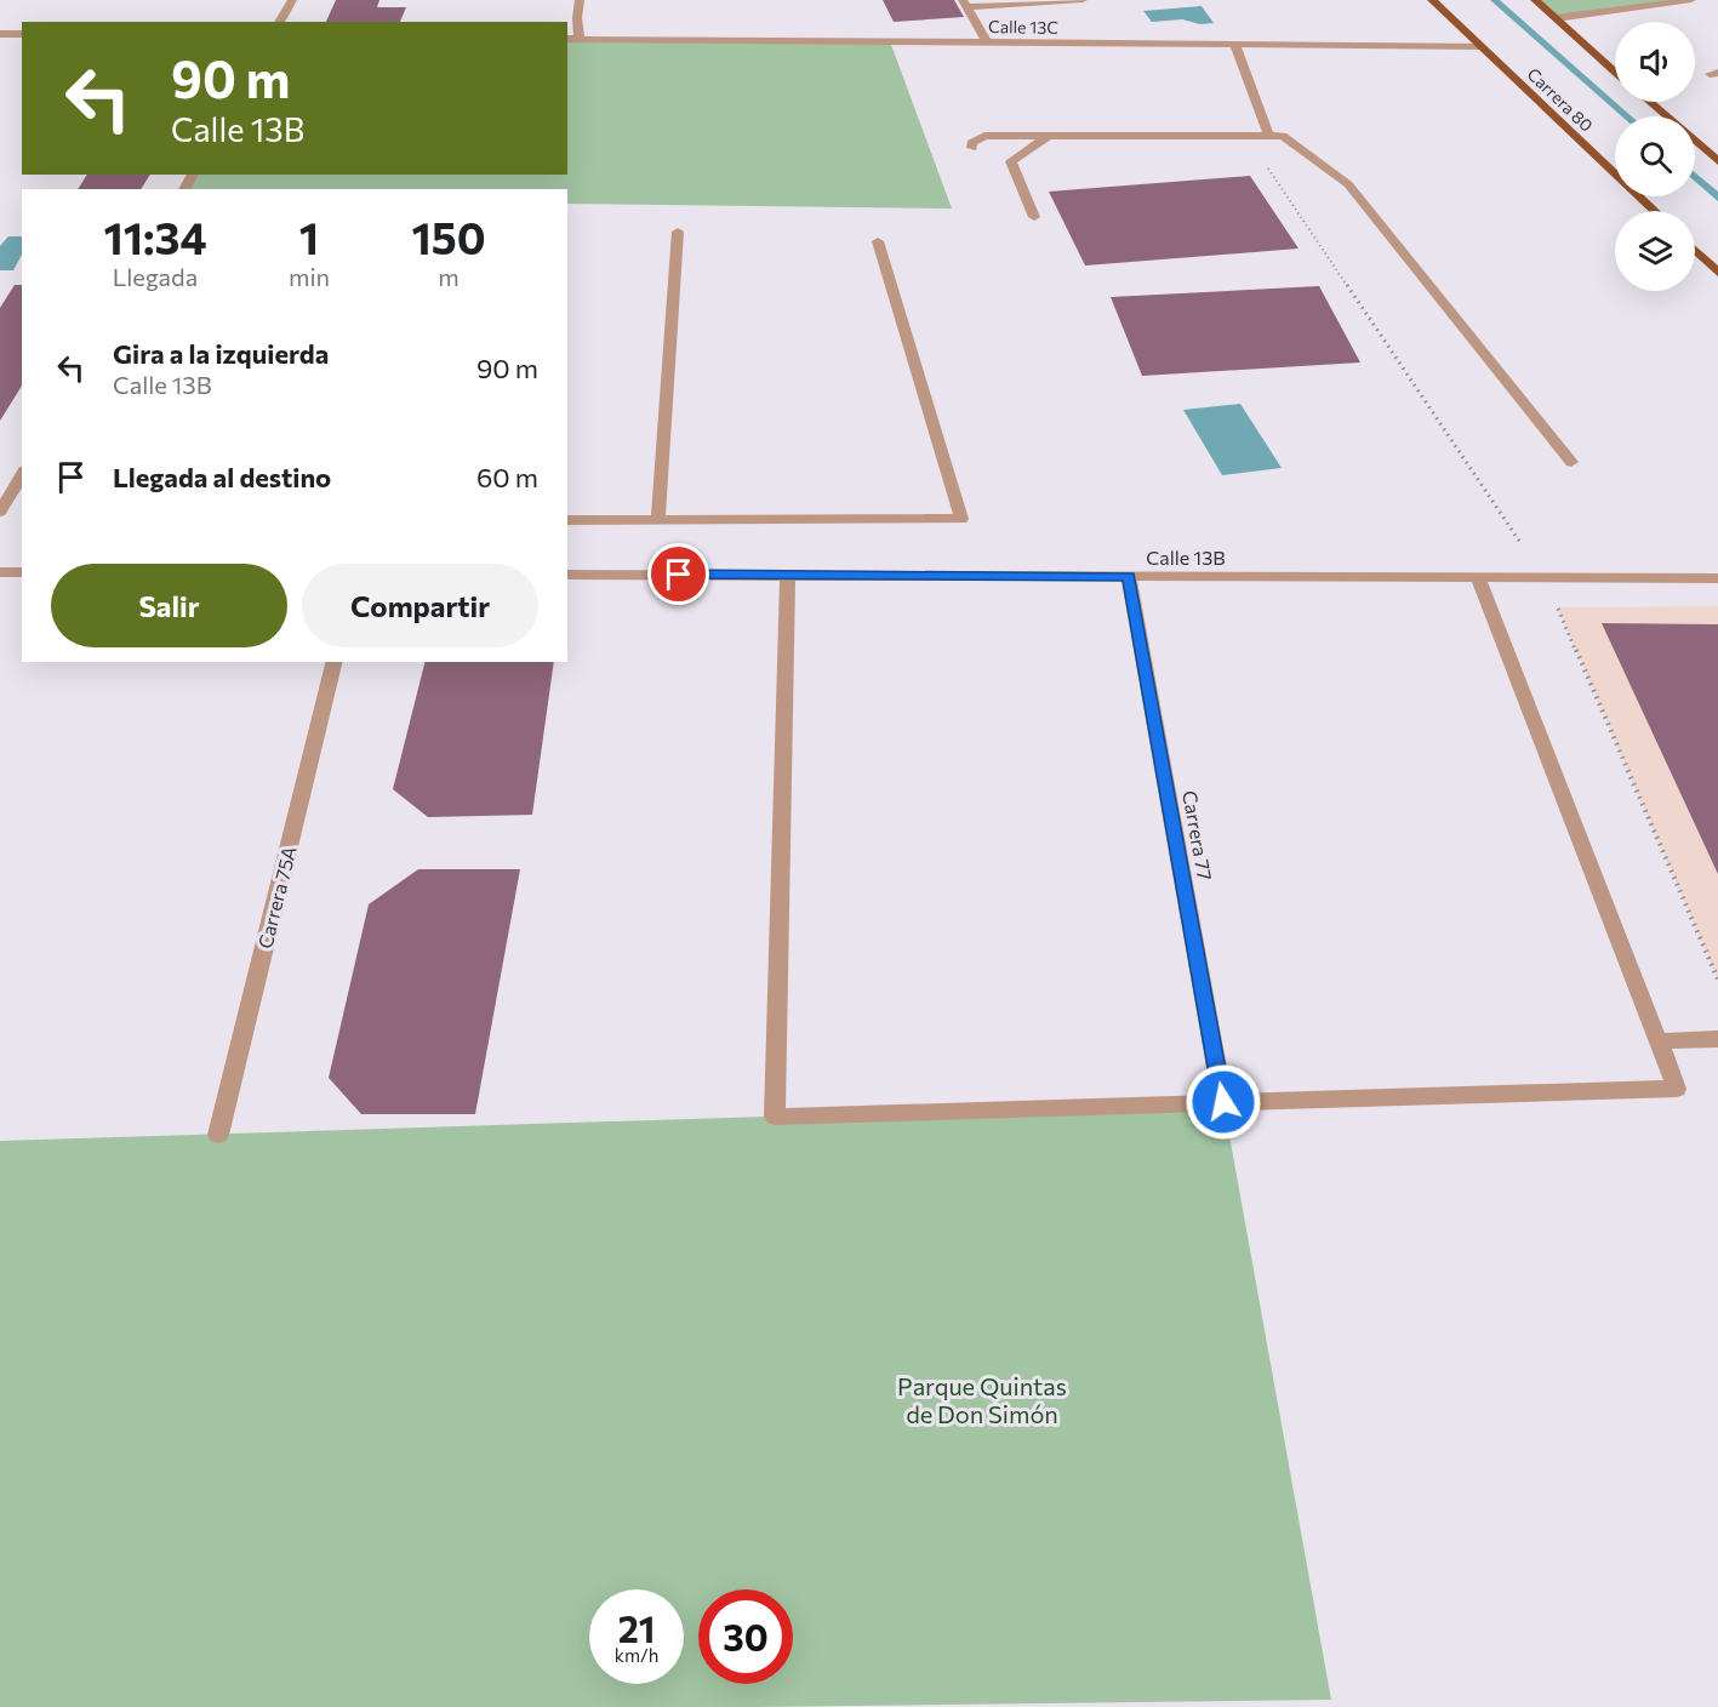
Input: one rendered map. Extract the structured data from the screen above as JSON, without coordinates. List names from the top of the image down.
{
  "streets": {
    "main road": ["Carrera 80"],
    "street": [
      "Calle 13C",
      "Calle 13B",
      "Carrera 77",
      "Carrera 75A"
    ]
  },
  "crossings": [
    ["Calle 13C", "Carrera 80"],
    ["Calle 13B", "Carrera 77"]
  ],
  "parks": ["Parque Quintas de Don Simón"],
  "page": {
    "turn": ["90 m", "Calle 13B"],
    "eta": [
      "11:34",
      "Llegada",
      "1",
      "min",
      "150",
      "m"
    ],
    "list": [
      {
        "name": "Gira a la izquierda",
        "note": "Calle 13B",
        "value": "90 m"
      },
      {
        "name": "Llegada al destino",
        "value": "60 m"
      }
    ],
    "buttons": ["Salir", "Compartir"],
    "speed": "21 km/h",
    "limit": "30"
  }
}
